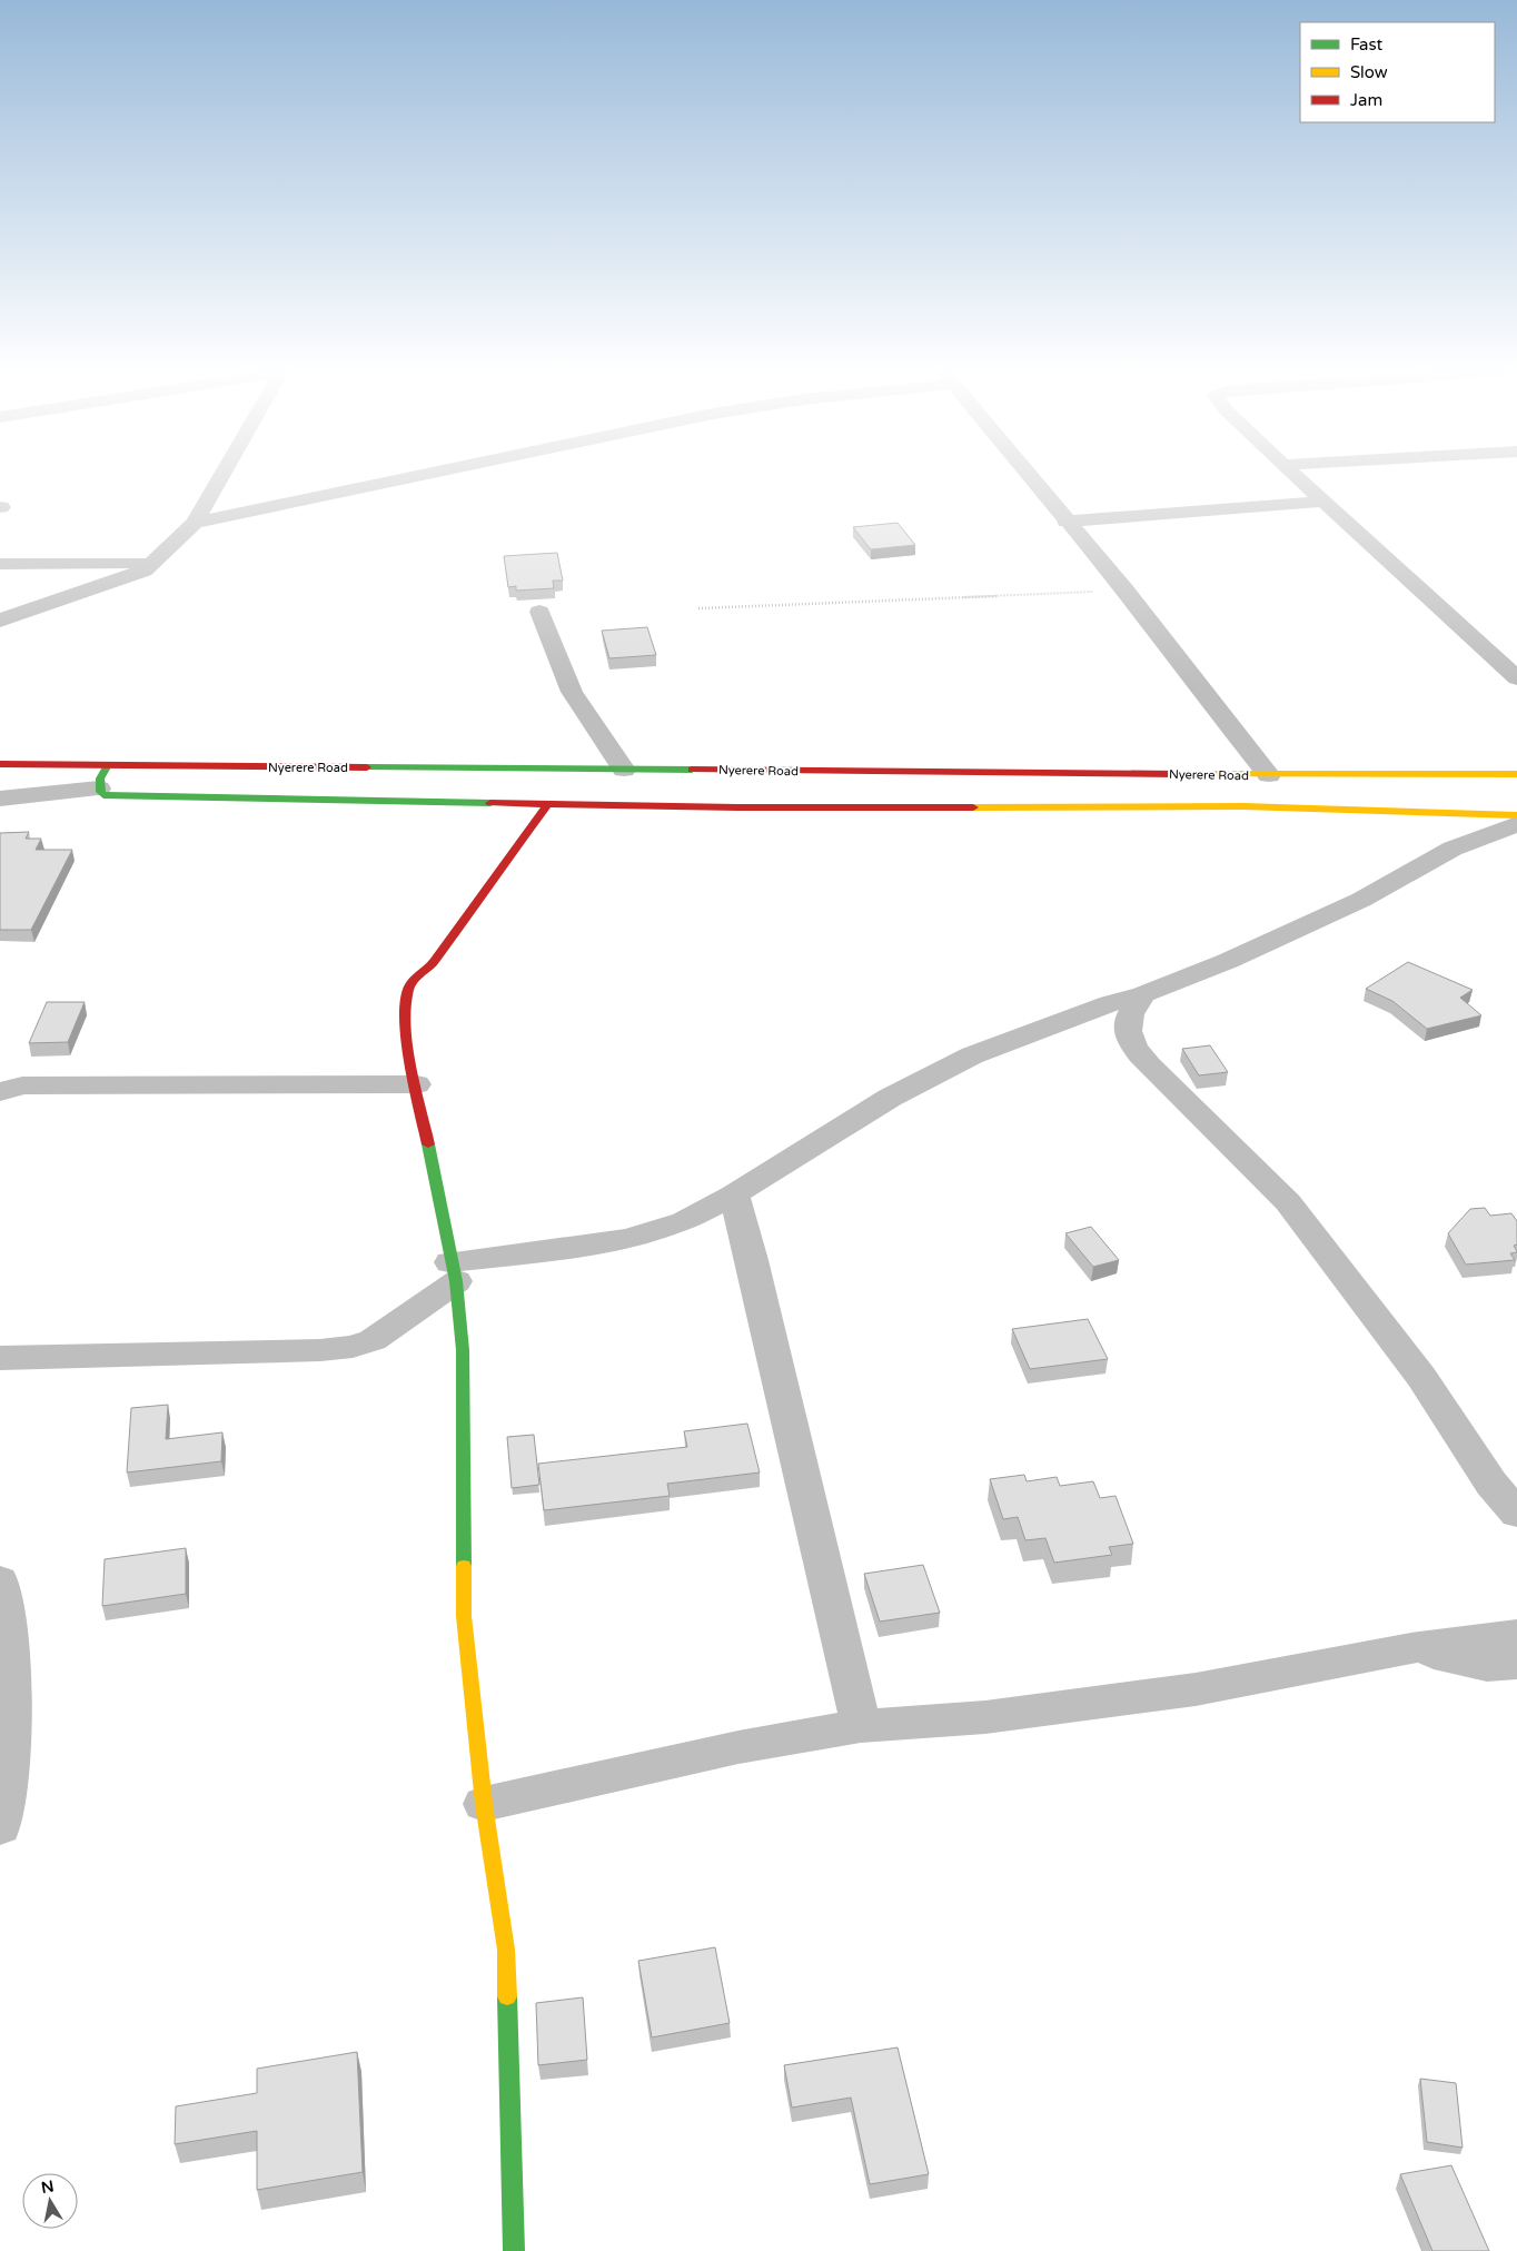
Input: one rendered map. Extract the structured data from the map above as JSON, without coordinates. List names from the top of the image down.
{
  "streets": {
    "main road": ["Nyerere Road"]
  },
  "legend": ["Fast", "Slow", "Jam"],
  "north": "top"
}
